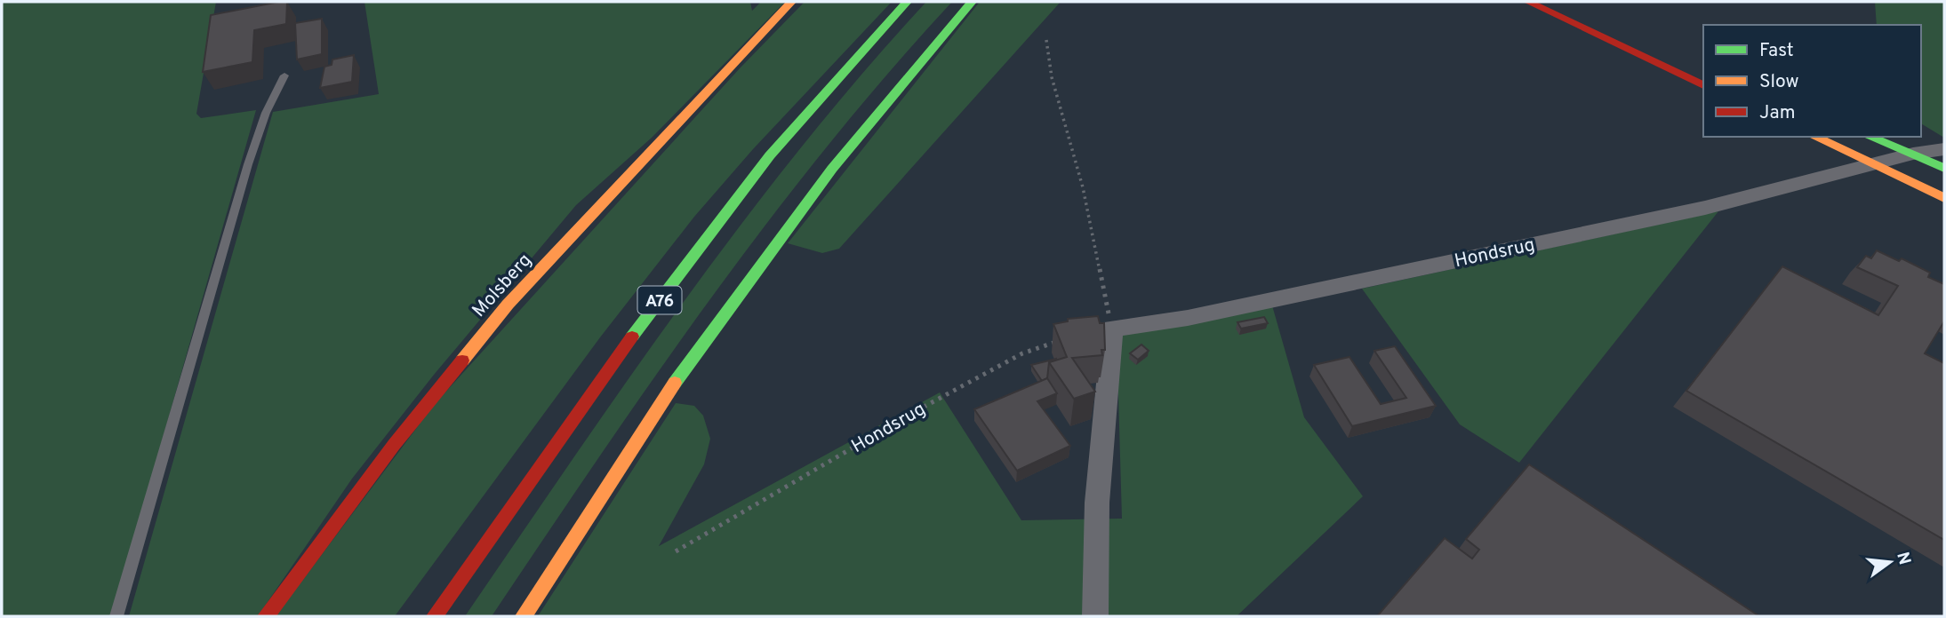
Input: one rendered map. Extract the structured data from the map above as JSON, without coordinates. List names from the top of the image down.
{
  "streets": {
    "main road": ["Molsberg", "A76"],
    "street": ["Hondsrug"]
  },
  "legend": ["Fast", "Slow", "Jam"],
  "north": "right"
}
